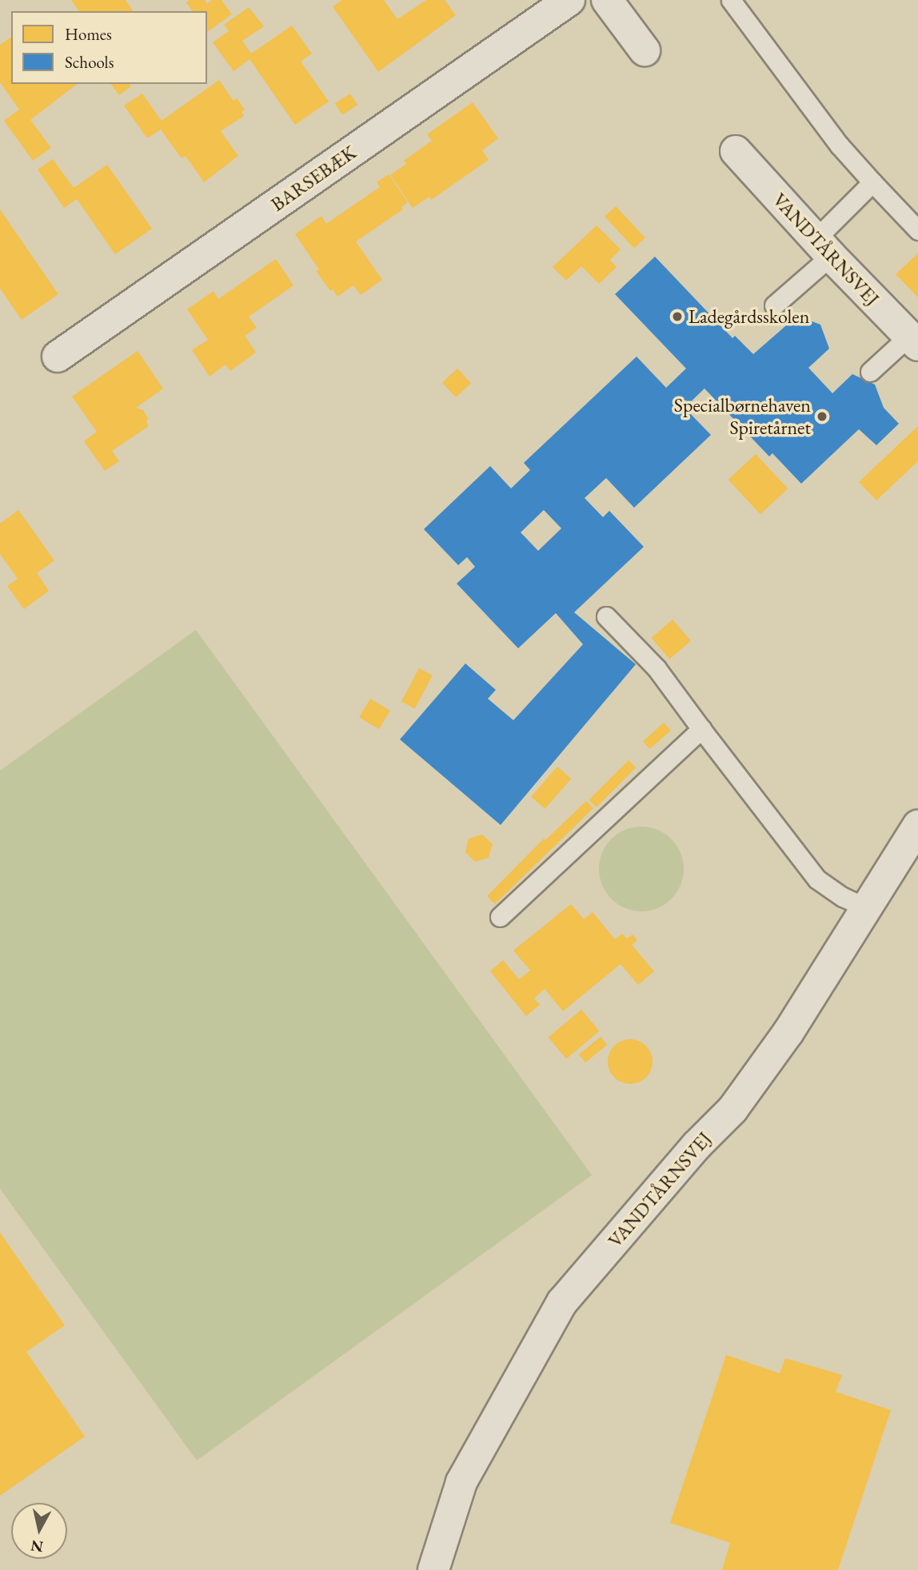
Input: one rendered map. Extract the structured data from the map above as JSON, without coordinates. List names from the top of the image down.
{
  "streets": {
    "street": ["BARSEBÆK", "VANDTÅRNSVEJ"]
  },
  "places": ["Ladegårdsskolen", "Specialbørnehaven Spiretårnet"],
  "legend": ["Homes", "Schools"],
  "north": "bottom"
}
